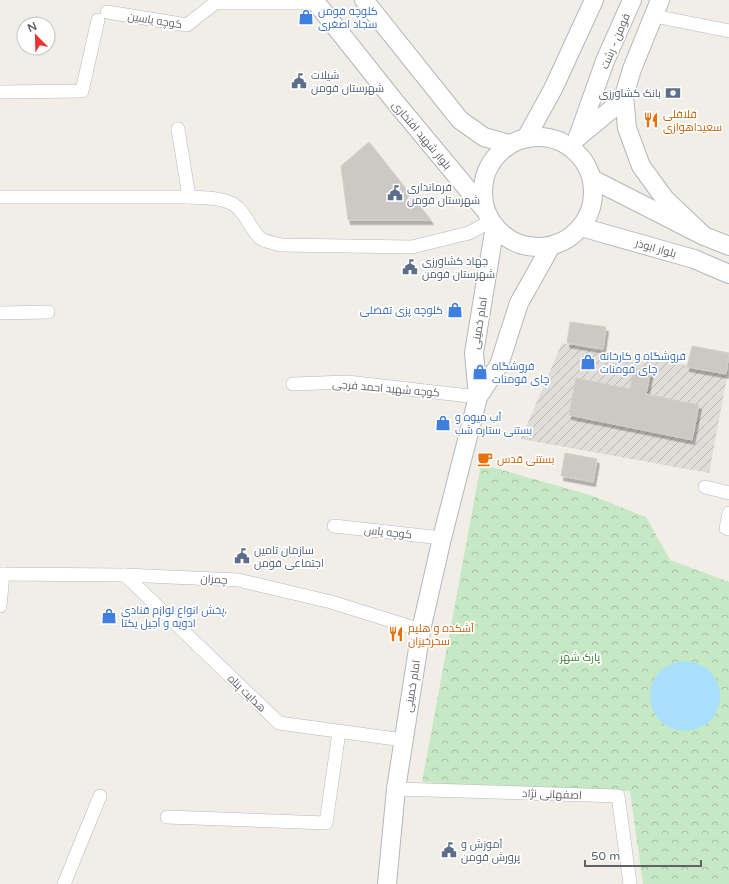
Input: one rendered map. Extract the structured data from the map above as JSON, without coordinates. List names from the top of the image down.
{
  "streets": {
    "main road": [
      "فومن - رشت",
      "بلوار شهید افتخاری",
      "بلوار ابوذر",
      "امام خمینی"
    ],
    "street": [
      "کوچه یاسین",
      "کوچه شهید احمد فرجی",
      "کوچه یاس",
      "چمران",
      "هدایت پناه",
      "اصفهانی نژاد"
    ]
  },
  "crossings": [
    ["کوچه یاسین", "بلوار شهید افتخاری"],
    ["فومن - رشت", "بلوار شهید افتخاری"],
    ["فومن - رشت", "بلوار ابوذر"],
    ["فومن - رشت", "امام خمینی"],
    ["بلوار شهید افتخاری", "بلوار ابوذر"],
    ["بلوار شهید افتخاری", "امام خمینی"],
    ["بلوار ابوذر", "امام خمینی"],
    ["امام خمینی", "کوچه شهید احمد فرجی"],
    ["امام خمینی", "کوچه یاس"],
    ["امام خمینی", "چمران"],
    ["امام خمینی", "هدایت پناه"],
    ["امام خمینی", "اصفهانی نژاد"],
    ["چمران", "هدایت پناه"]
  ],
  "parks": ["پارک شهر"],
  "places": {
    "shop": [
      "کلوچه فومن سجاد اصغری",
      "کلوچه پزی تفضلی",
      "فروشگاه و کارخانه چای فومنات",
      "فروشگاه چای فومنات",
      "آب میوه و بستنی ستاره شب",
      "پخش انواع لوازم قنادی، ادویه و آجیل یکتا"
    ],
    "public building": [
      "شیلات شهرستان فومن",
      "فرمانداری شهرستان فومن",
      "جهاد کشاورزی شهرستان فومن",
      "سازمان تامین اجتماعی فومن",
      "آموزش و پرورش فومن"
    ],
    "bank": ["بانک کشاورزی"],
    "restaurant": ["فلافلی سعیداهوازی", "آشکده و هلیم سحرخیزان"],
    "cafe": ["بستنی قدس"]
  },
  "scale_bar": "50 m",
  "north": "top left"
}
